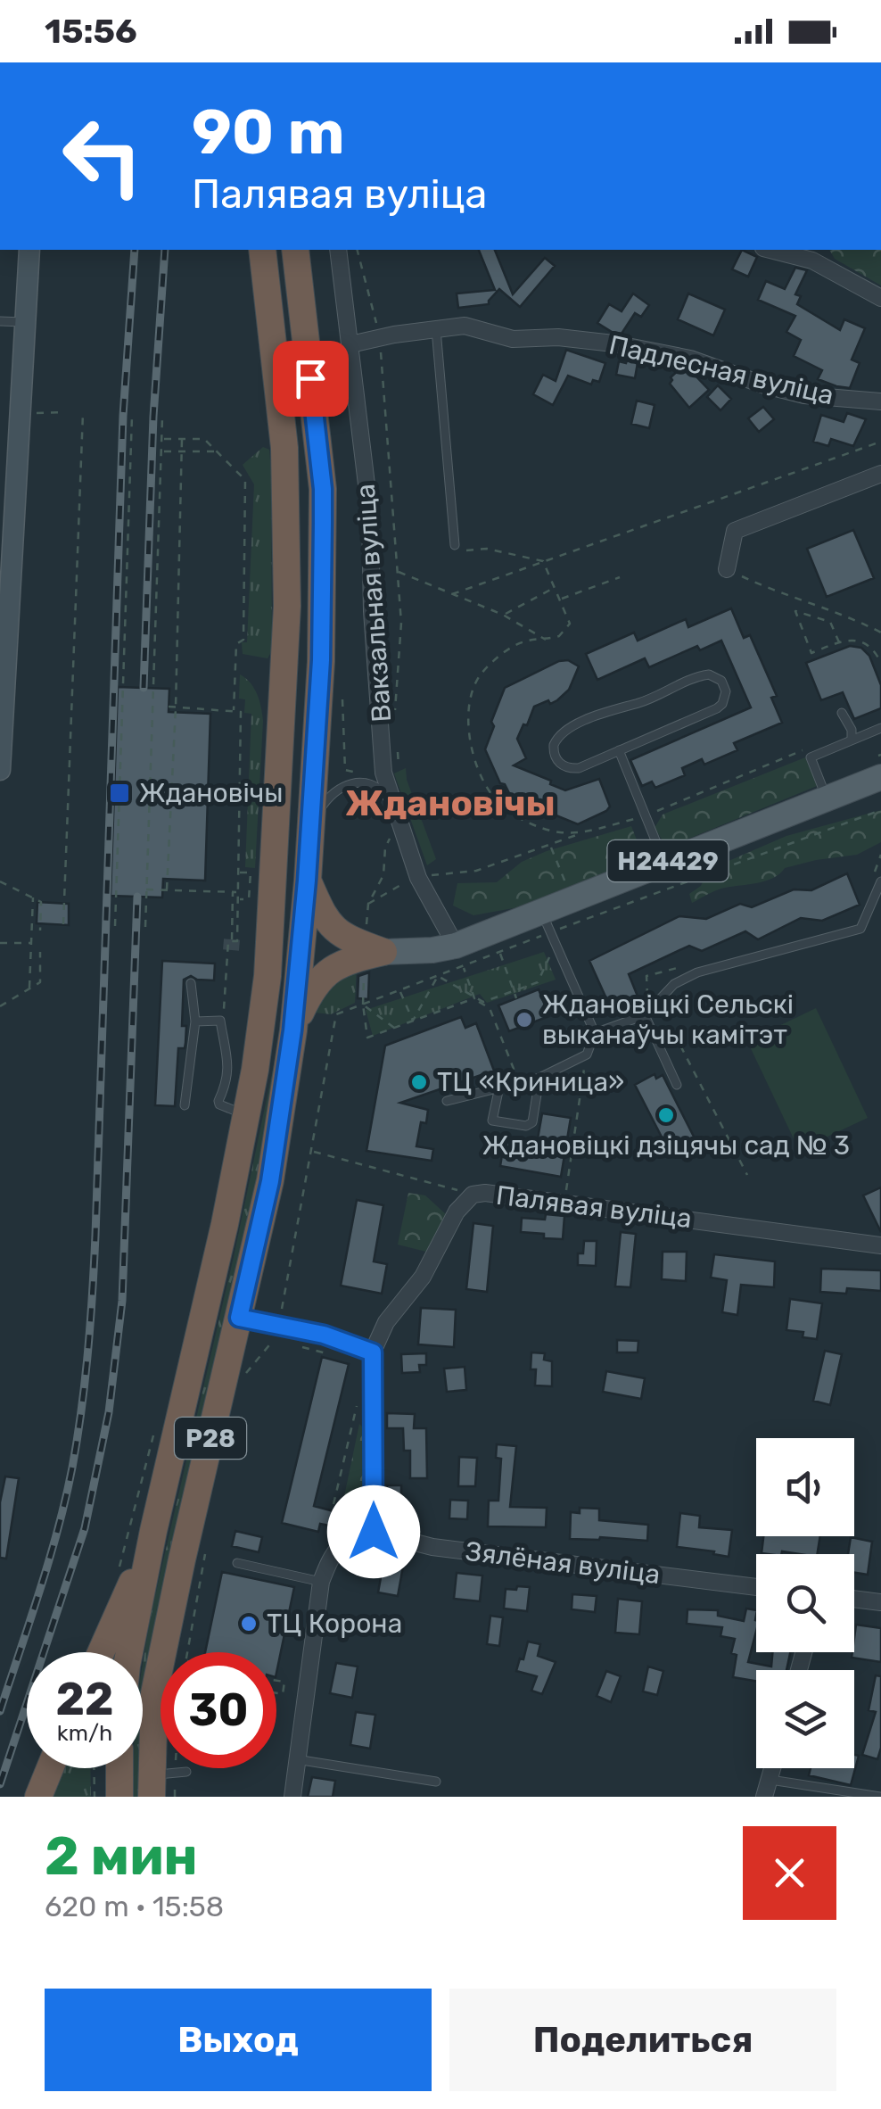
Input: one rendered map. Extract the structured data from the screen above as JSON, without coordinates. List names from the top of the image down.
{
  "streets": {
    "highway": ["Н24429", "Р28"],
    "street": [
      "Падлесная вуліца",
      "Вакзальная вуліца",
      "Палявая вуліца",
      "Зялёная вуліца"
    ]
  },
  "crossings": [
    ["Падлесная вуліца", "Вакзальная вуліца"],
    ["Вакзальная вуліца", "Н24429"],
    ["Н24429", "Р28"]
  ],
  "districts": ["Ждановічы"],
  "places": {
    "transit": ["Ждановічы"],
    "other": [
      "Ждановіцкі Сельскі выканаўчы камітэт",
      "ТЦ «Криница»",
      "Ждановіцкі дзіцячы сад № 3",
      "ТЦ Корона"
    ]
  },
  "page": {
    "status": "15:56",
    "turn": ["90 m", "Палявая вуліца"],
    "speed": "22 km/h",
    "limit": "30",
    "heading": ["2 мин", "620 m · 15:58"],
    "buttons": ["Выход", "Поделиться"]
  }
}
